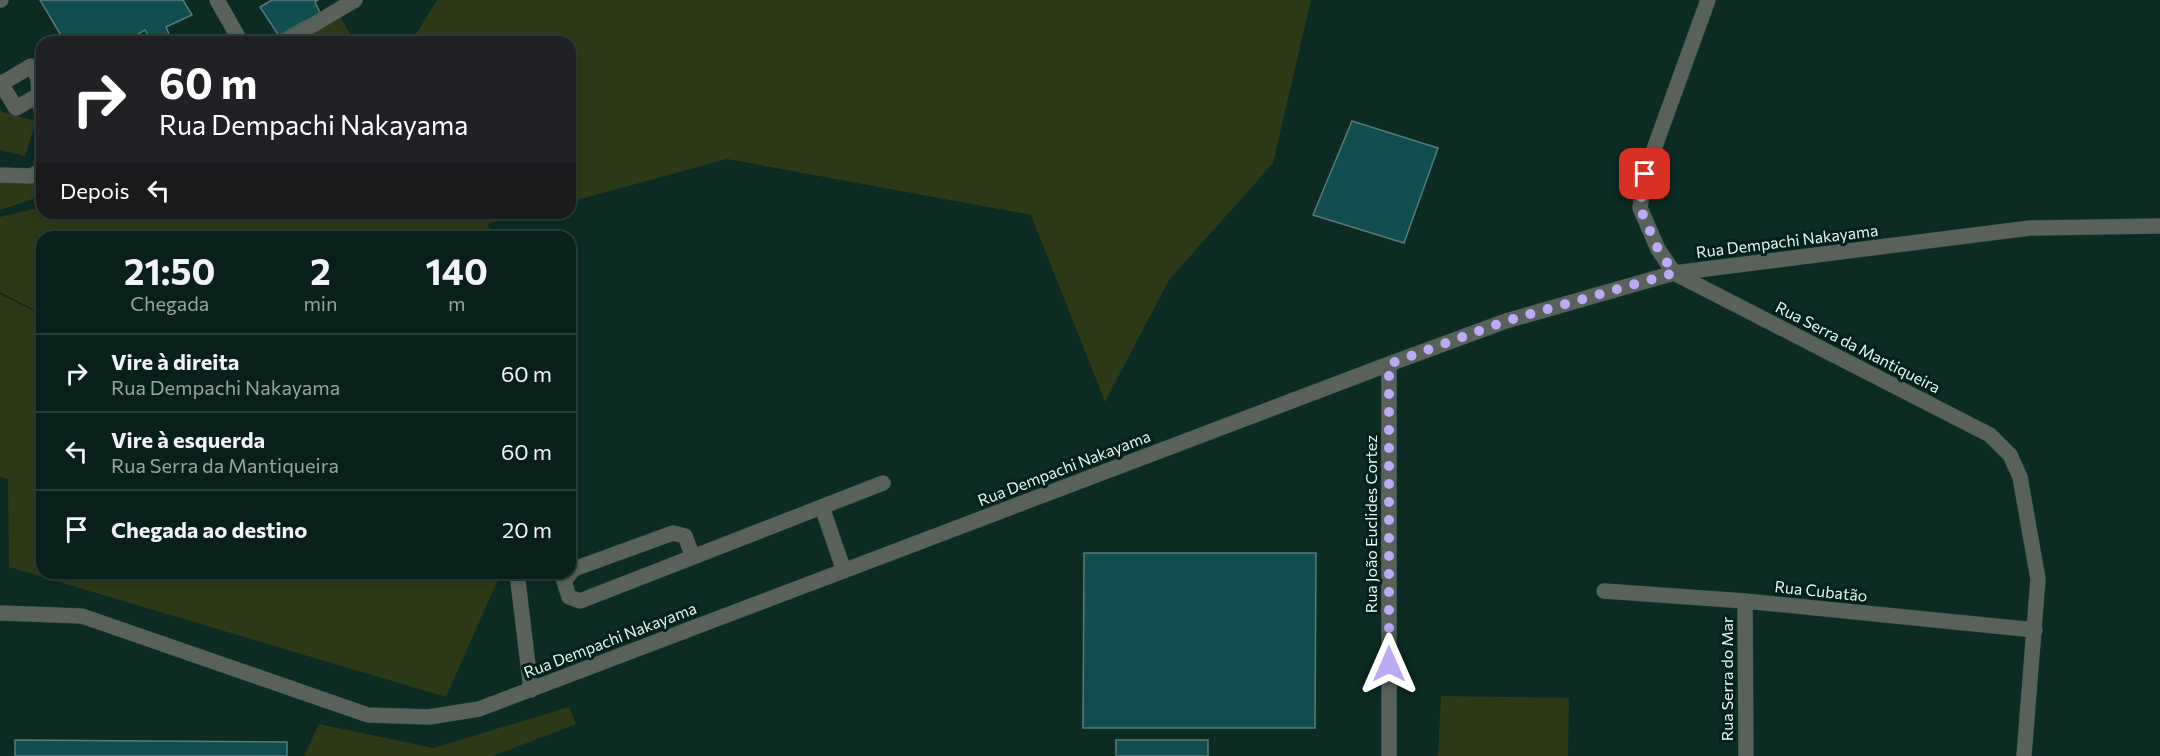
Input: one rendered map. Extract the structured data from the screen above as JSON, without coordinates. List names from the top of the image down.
{
  "streets": {
    "street": [
      "Rua Dempachi Nakayama",
      "Rua Serra da Mantiqueira",
      "Rua João Euclides Cortez",
      "Rua Cubatão",
      "Rua Serra do Mar"
    ]
  },
  "crossings": [
    ["Rua Dempachi Nakayama", "Rua Serra da Mantiqueira"],
    ["Rua Dempachi Nakayama", "Rua João Euclides Cortez"],
    ["Rua Serra da Mantiqueira", "Rua Cubatão"],
    ["Rua Cubatão", "Rua Serra do Mar"]
  ],
  "page": {
    "turn": ["60 m", "Rua Dempachi Nakayama"],
    "then": "Depois",
    "eta": [
      "21:50",
      "Chegada",
      "2",
      "min",
      "140",
      "m"
    ],
    "list": [
      {
        "name": "Vire à direita",
        "note": "Rua Dempachi Nakayama",
        "value": "60 m"
      },
      {
        "name": "Vire à esquerda",
        "note": "Rua Serra da Mantiqueira",
        "value": "60 m"
      },
      {
        "name": "Chegada ao destino",
        "value": "20 m"
      }
    ]
  }
}
